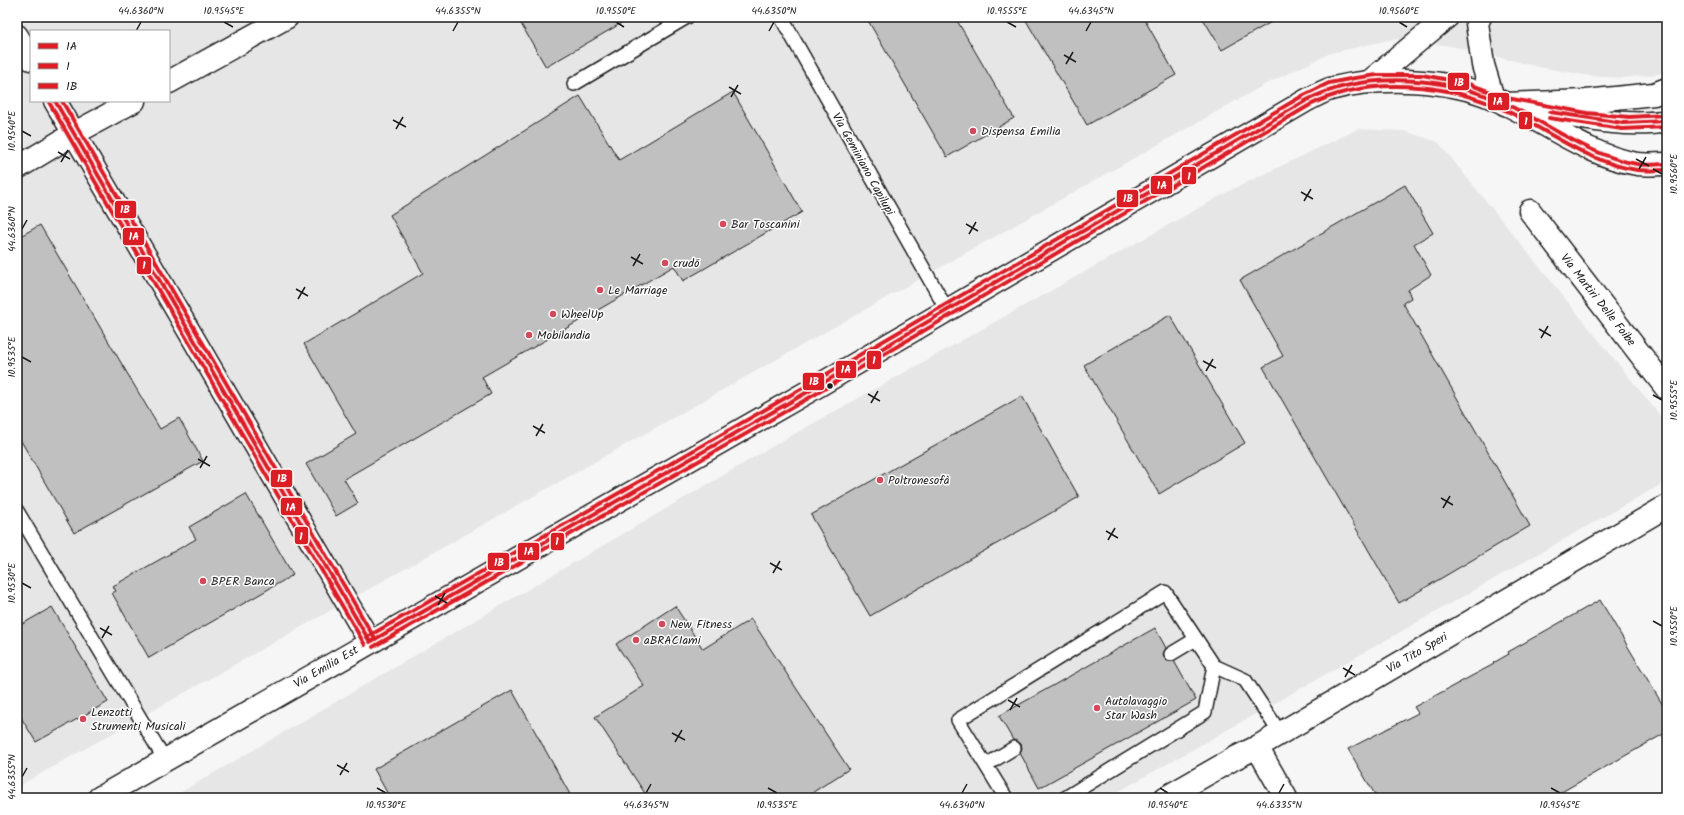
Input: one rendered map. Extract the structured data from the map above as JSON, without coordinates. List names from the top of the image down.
{
  "streets": {
    "main road": ["Via Martiri Delle Foibe", "Via Tito Speri", "Via Emilia Est"],
    "lane": ["Via Geminiano Capilupi"]
  },
  "crossings": [
    ["Via Geminiano Capilupi", "Via Emilia Est"]
  ],
  "places": [
    "Dispensa Emilia",
    "Bar Toscanini",
    "crudō",
    "Le Marriage",
    "WheelUp",
    "Mobilandia",
    "Poltronesofà",
    "BPER Banca",
    "New Fitness",
    "aBRACIami",
    "Autolavaggio Star Wash",
    "Lenzotti Strumenti Musicali"
  ],
  "lines": ["transit line 1B", "transit line 1A", "transit line 1"],
  "legend": ["1A", "1", "1B"],
  "coordinates": [
    "44.6360°N",
    "10.9545°E",
    "44.6355°N",
    "10.9550°E",
    "44.6350°N",
    "10.9555°E",
    "44.6345°N",
    "10.9560°E",
    "10.9540°E",
    "10.9535°E",
    "10.9530°E",
    "44.6340°N",
    "44.6335°N"
  ]
}
